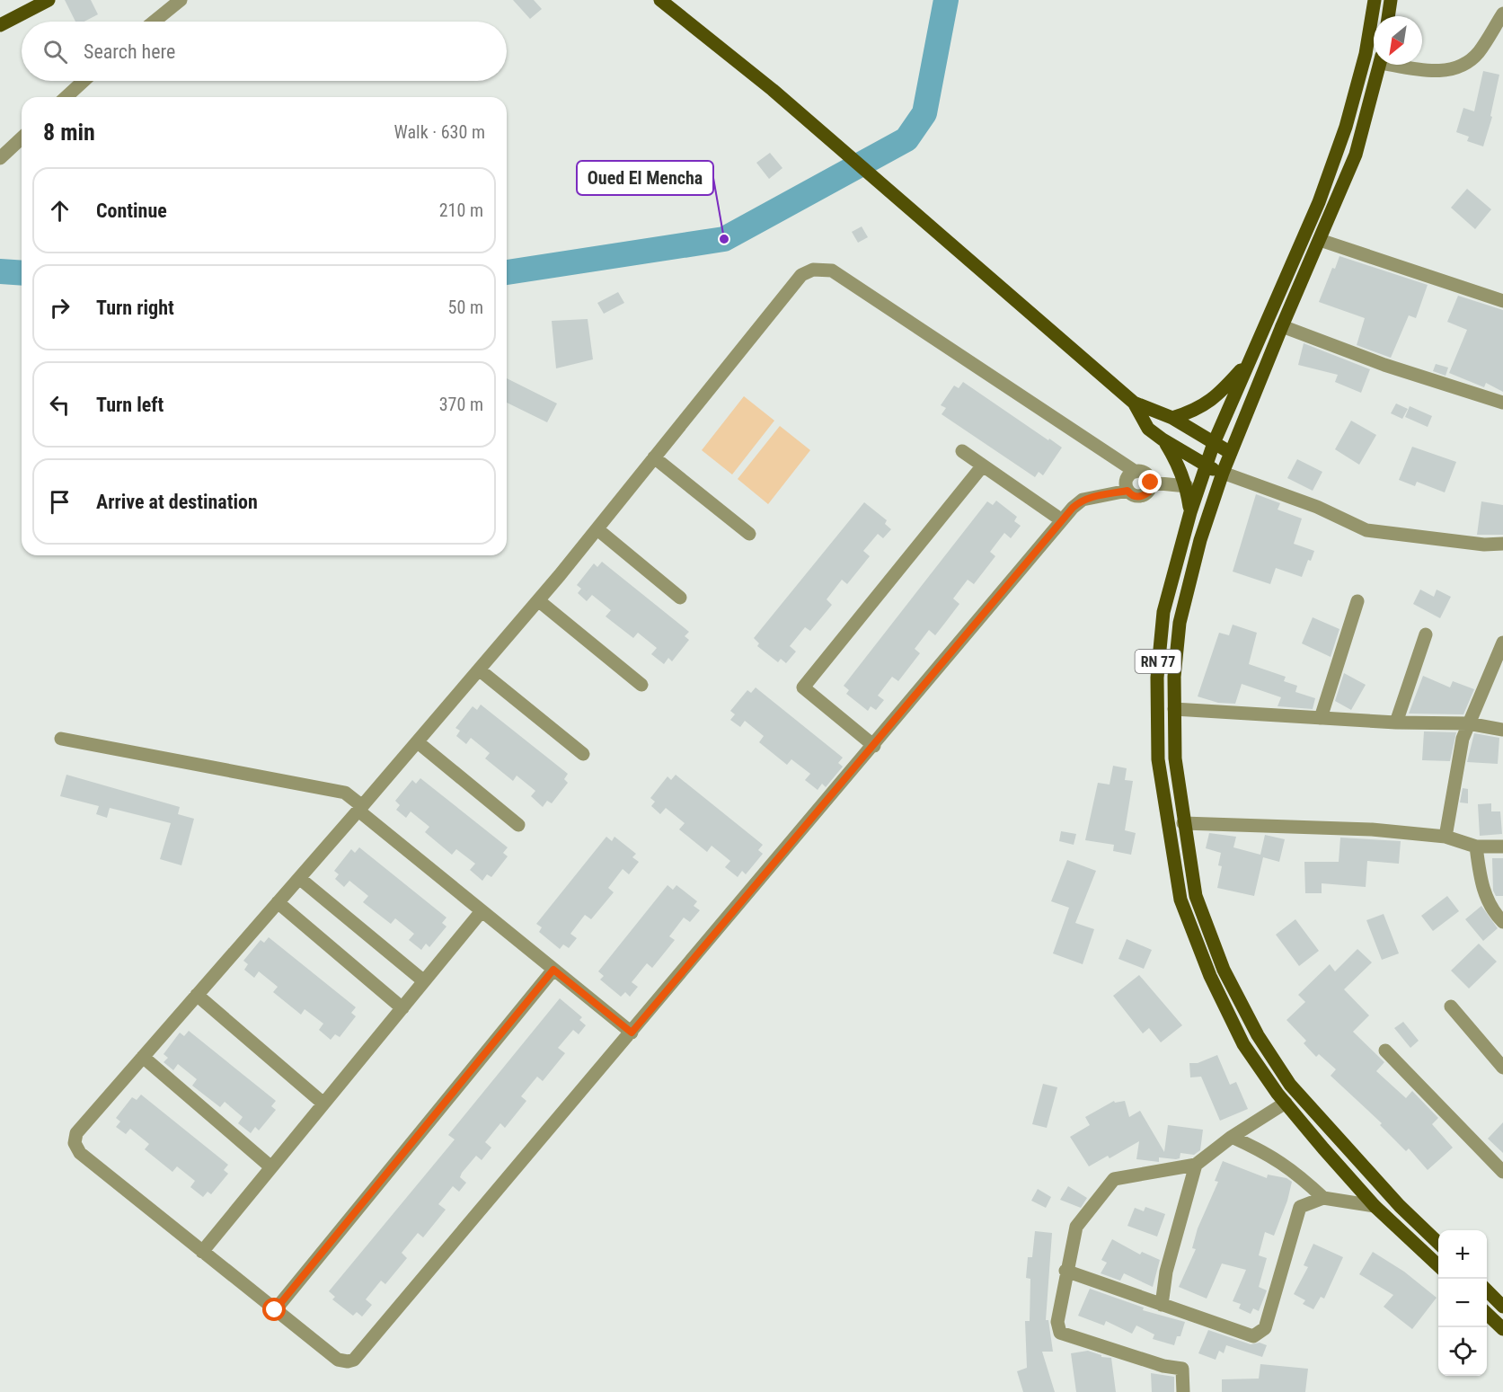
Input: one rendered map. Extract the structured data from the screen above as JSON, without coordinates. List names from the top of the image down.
{
  "streets": {
    "main road": ["RN 77"]
  },
  "places": ["Oued El Mencha"],
  "north": "bottom left",
  "page": {
    "search": "Search here",
    "heading": ["8 min", "Walk · 630 m"],
    "list": [
      ["Continue", "210 m"],
      ["Turn right", "50 m"],
      ["Turn left", "370 m"],
      "Arrive at destination"
    ],
    "map_buttons": ["+", "−"]
  }
}
